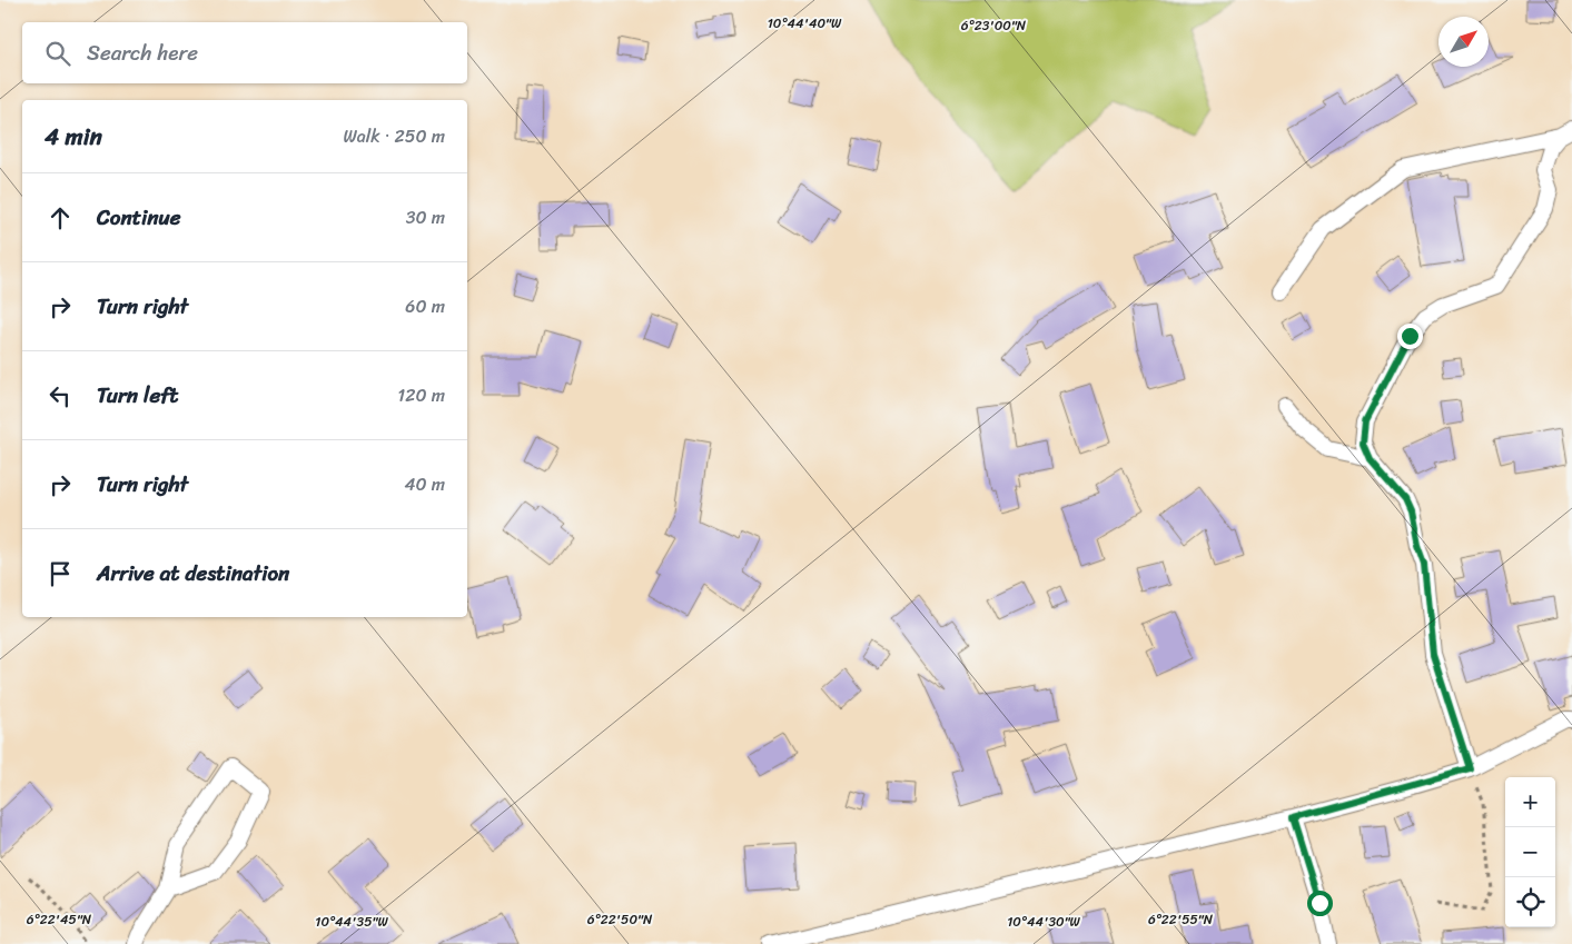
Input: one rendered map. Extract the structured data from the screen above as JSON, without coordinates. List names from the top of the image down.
{
  "north": "top right",
  "page": {
    "search": "Search here",
    "heading": ["4 min", "Walk · 250 m"],
    "list": [
      ["Continue", "30 m"],
      ["Turn right", "60 m"],
      ["Turn left", "120 m"],
      ["Turn right", "40 m"],
      "Arrive at destination"
    ],
    "map_buttons": ["+", "−"]
  },
  "coordinates": [
    "10°44'40\"W",
    "6°23'00\"N",
    "6°22'45\"N",
    "6°22'50\"N",
    "6°22'55\"N",
    "10°44'35\"W",
    "10°44'30\"W"
  ]
}
